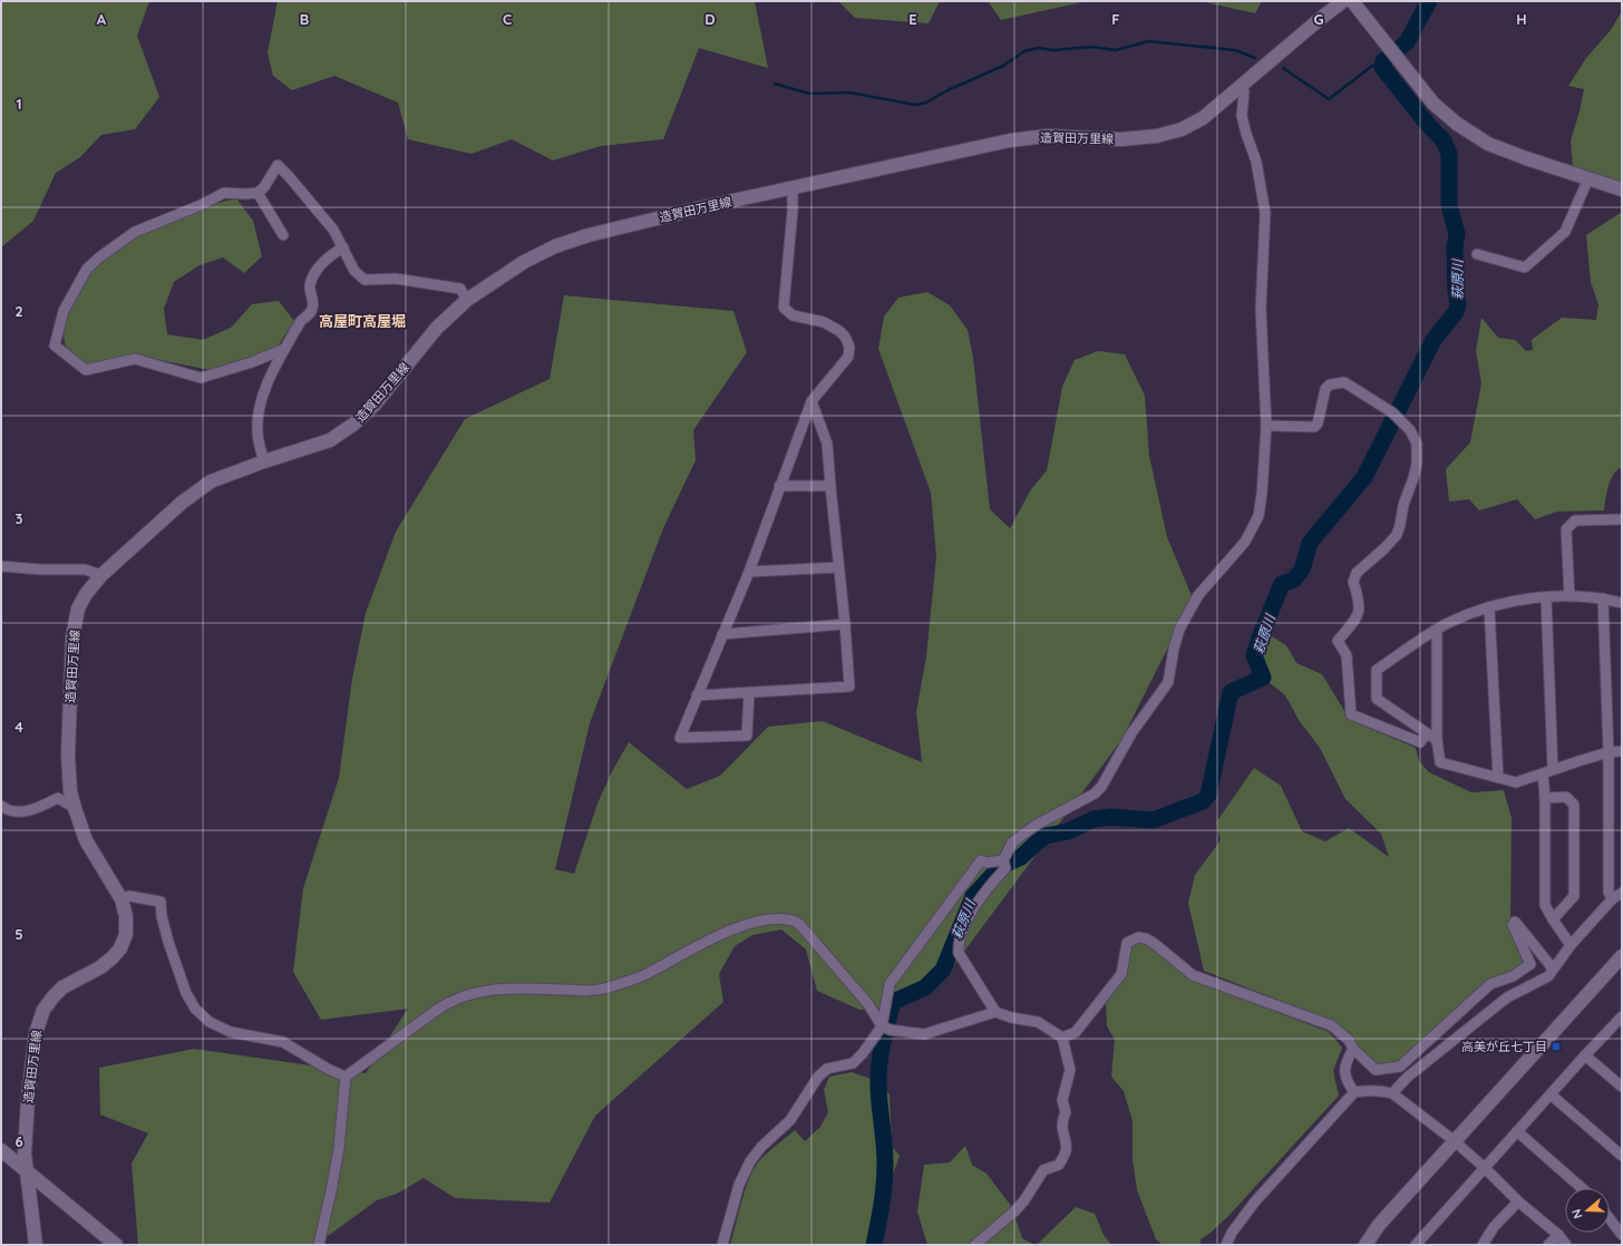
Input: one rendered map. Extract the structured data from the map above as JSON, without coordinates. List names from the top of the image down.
{
  "streets": {
    "main road": ["造賀田万里線"]
  },
  "districts": ["高屋町高屋堀"],
  "water": ["萩原川"],
  "places": {
    "transit": ["高美が丘七丁目"]
  },
  "north": "left",
  "grid": {
    "columns": [
      "A",
      "B",
      "C",
      "D",
      "E",
      "F",
      "G",
      "H"
    ],
    "rows": [
      "1",
      "2",
      "3",
      "4",
      "5",
      "6"
    ]
  }
}
